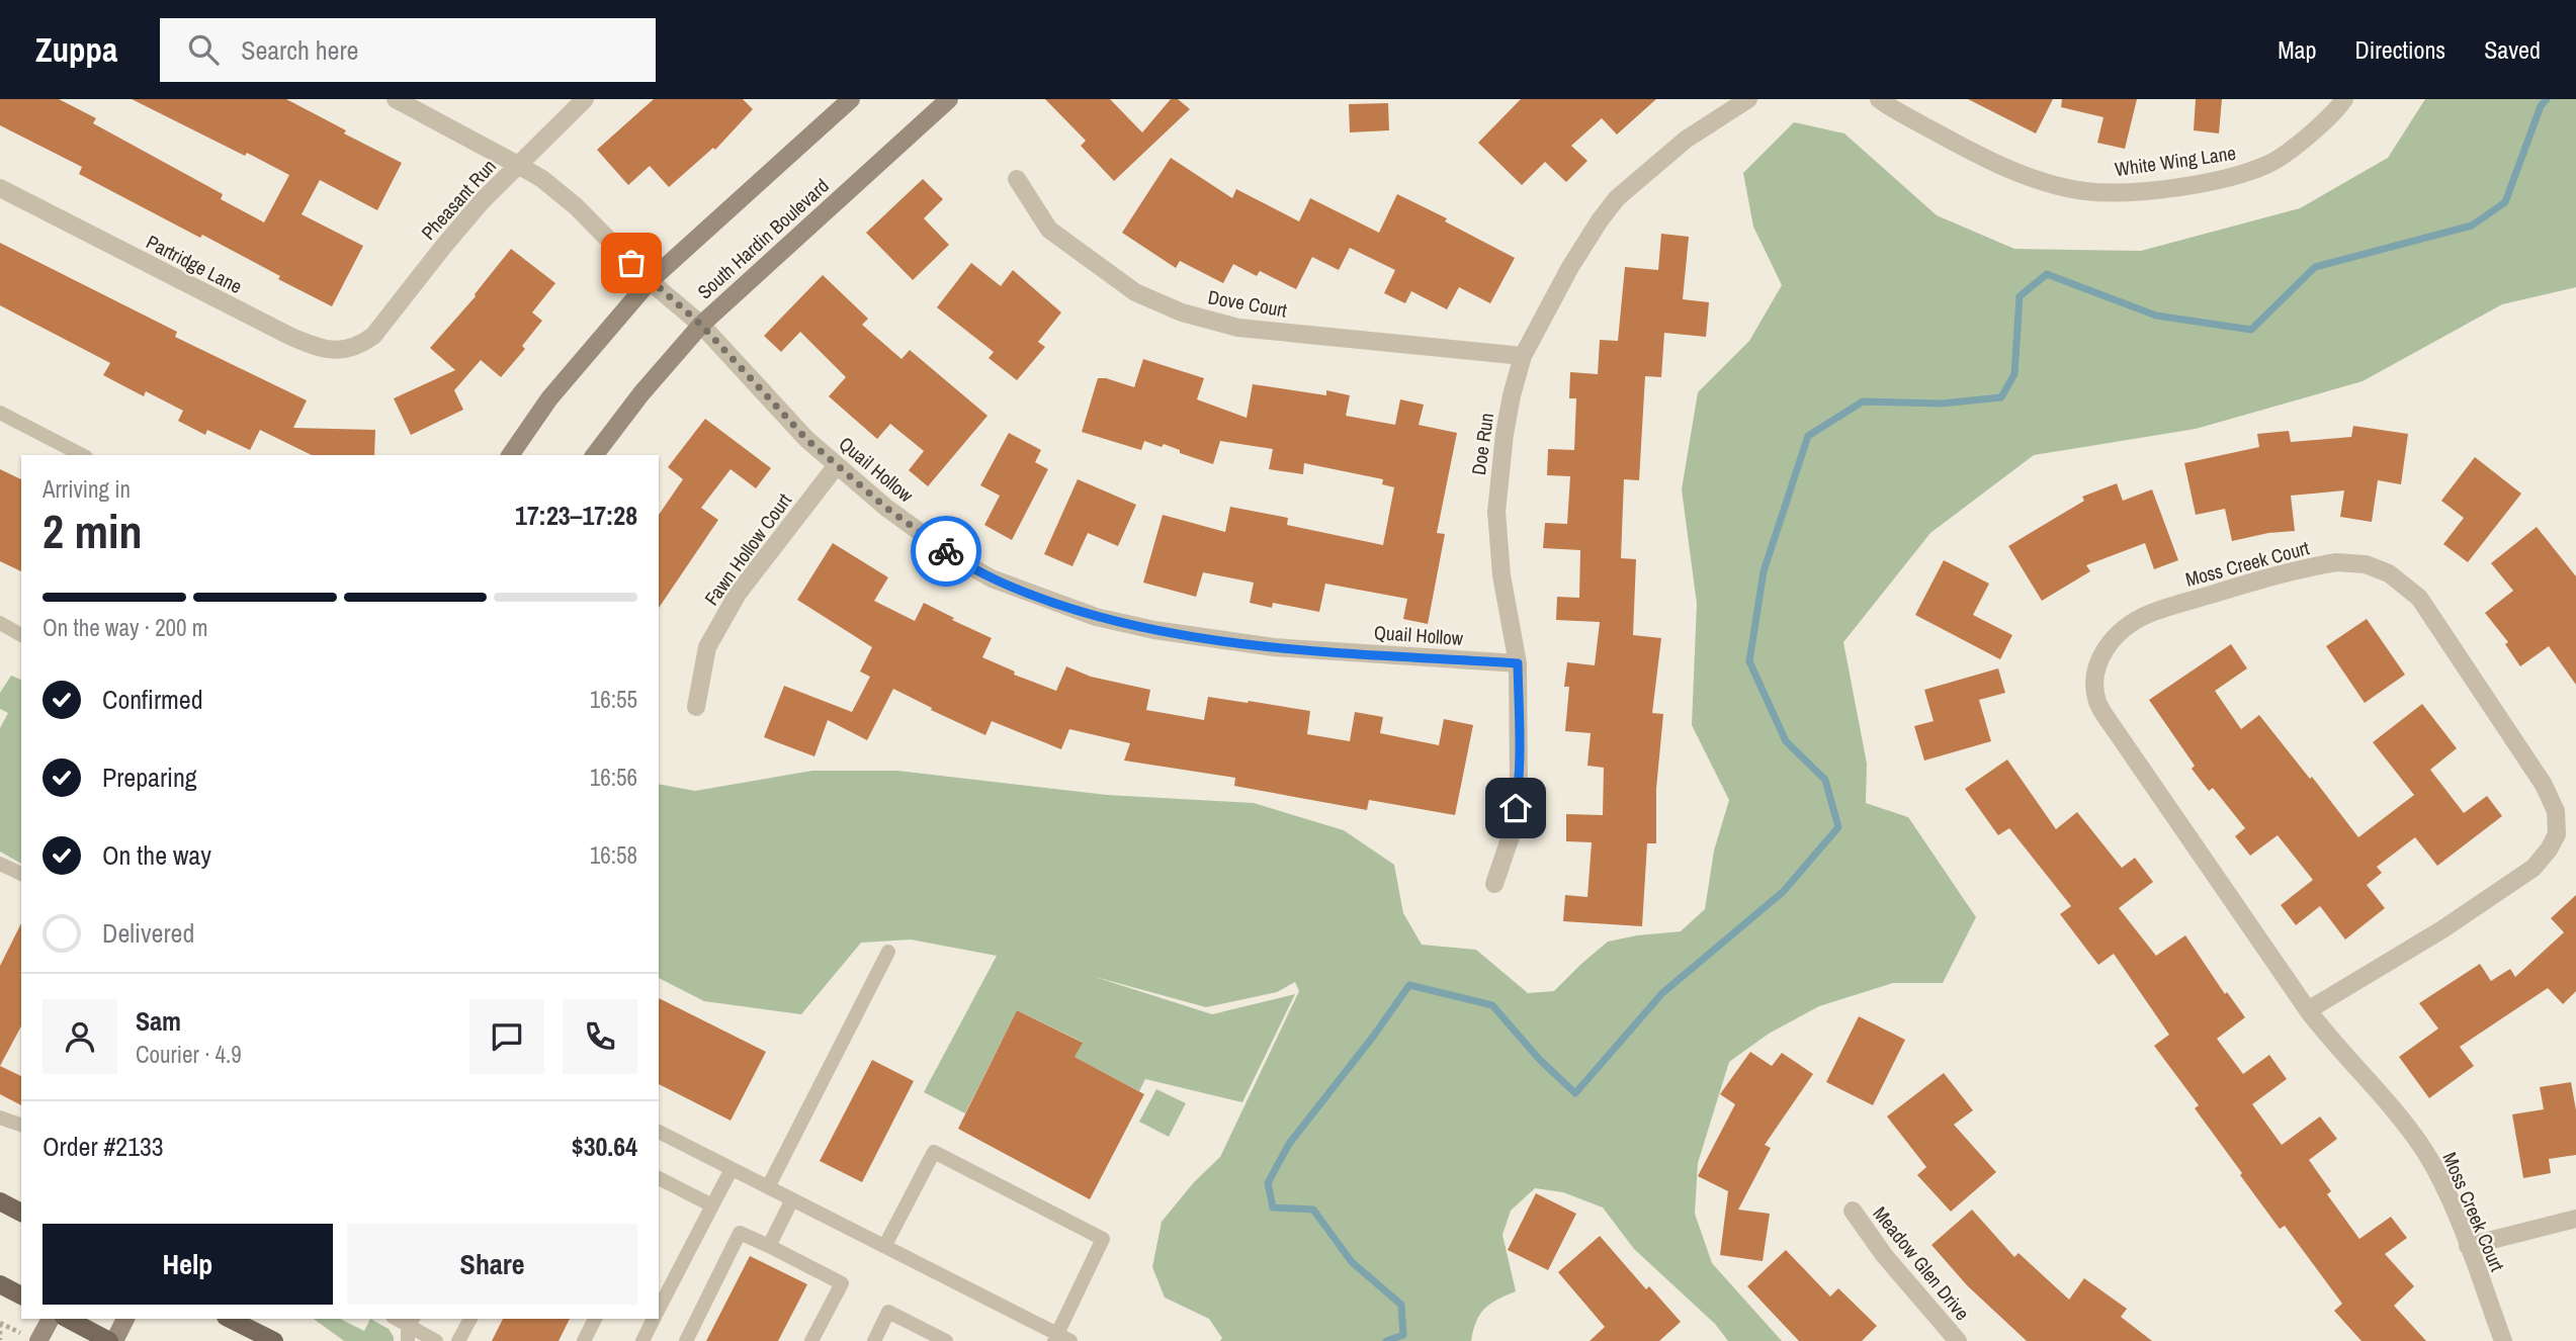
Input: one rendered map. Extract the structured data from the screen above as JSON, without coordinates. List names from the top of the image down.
{
  "streets": {
    "main road": ["South Hardin Boulevard"],
    "street": [
      "White Wing Lane",
      "Pheasant Run",
      "Partridge Lane",
      "Dove Court",
      "Doe Run",
      "Quail Hollow",
      "Fawn Hollow Court",
      "Moss Creek Court",
      "Meadow Glen Drive"
    ]
  },
  "crossings": [
    ["Pheasant Run", "Partridge Lane"],
    ["Pheasant Run", "Quail Hollow"],
    ["South Hardin Boulevard", "Quail Hollow"],
    ["Dove Court", "Doe Run"],
    ["Doe Run", "Quail Hollow"],
    ["Quail Hollow", "Fawn Hollow Court"]
  ],
  "page": {
    "header": "Zuppa",
    "search": "Search here",
    "nav": ["Map", "Directions", "Saved"],
    "heading": ["2 min", "Arriving in", "17:23–17:28"],
    "panel": [
      "Sam",
      "Courier · 4.9",
      "Order #2133",
      "$30.64"
    ],
    "bar": "On the way · 200 m",
    "list": [
      ["Confirmed", "16:55"],
      ["Preparing", "16:56"],
      ["On the way", "16:58"],
      "Delivered"
    ],
    "buttons": ["Help", "Share"]
  }
}
